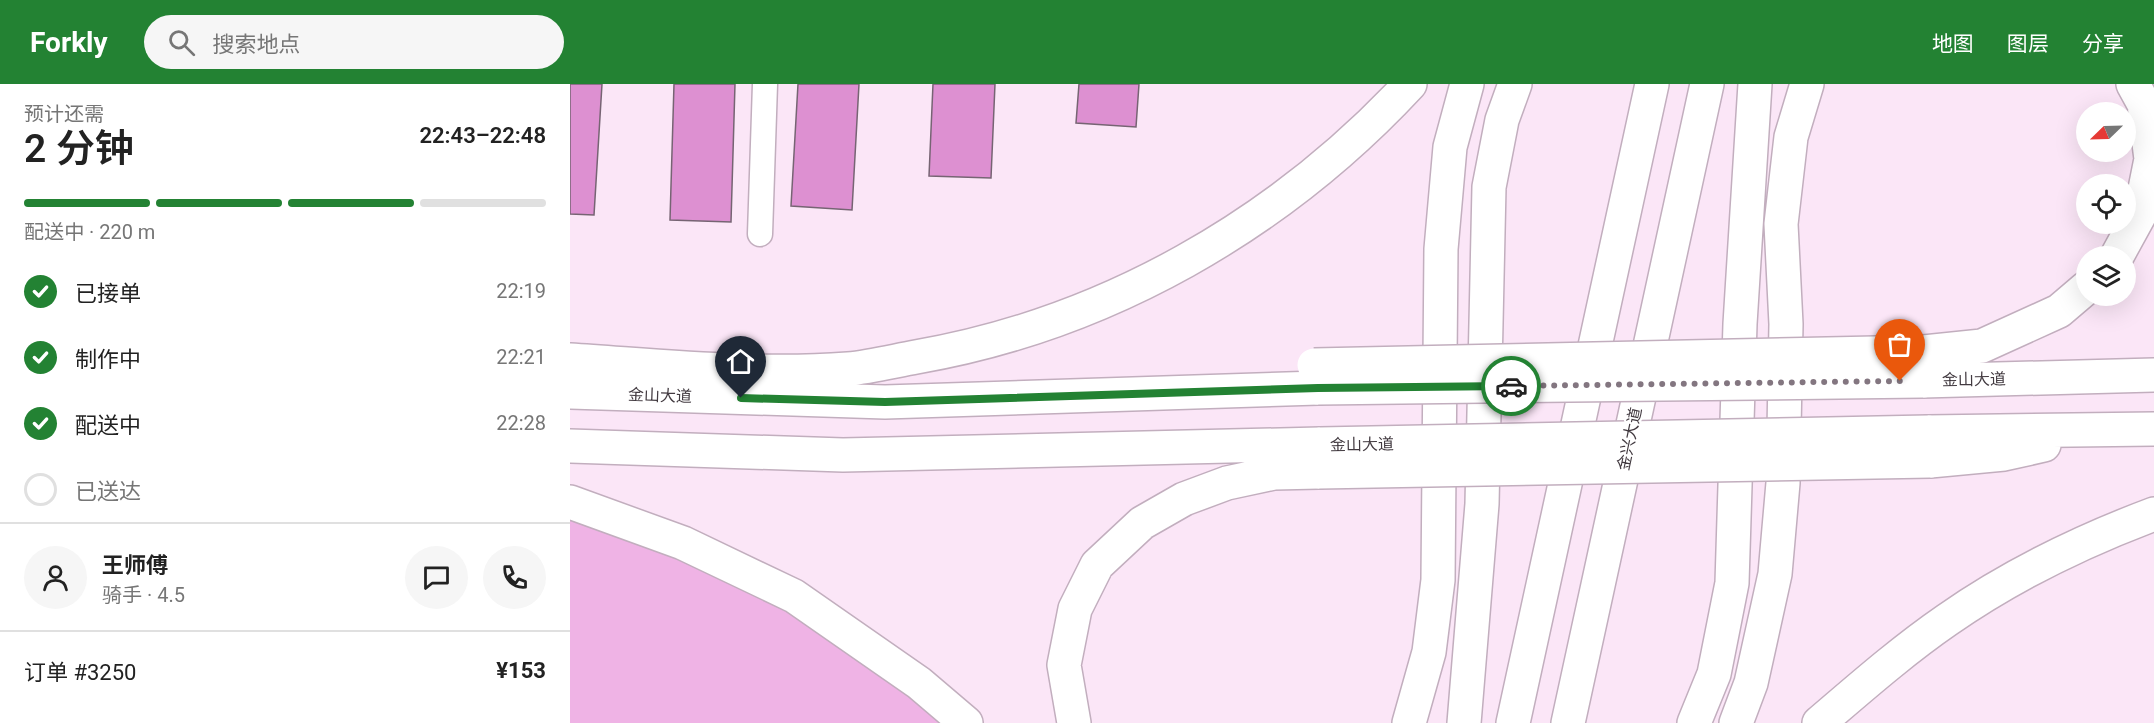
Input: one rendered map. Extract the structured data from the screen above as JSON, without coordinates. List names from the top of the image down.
{
  "streets": {
    "highway": ["金山大道", "金兴大道"]
  },
  "north": "bottom left",
  "page": {
    "header": "Forkly",
    "search": "搜索地点",
    "nav": ["地图", "图层", "分享"],
    "heading": ["2 分钟", "预计还需", "22:43–22:48"],
    "panel": [
      "王师傅",
      "骑手 · 4.5",
      "订单 #3250",
      "¥153"
    ],
    "bar": "配送中 · 220 m",
    "list": [
      ["已接单", "22:19"],
      ["制作中", "22:21"],
      ["配送中", "22:28"],
      "已送达"
    ]
  }
}
